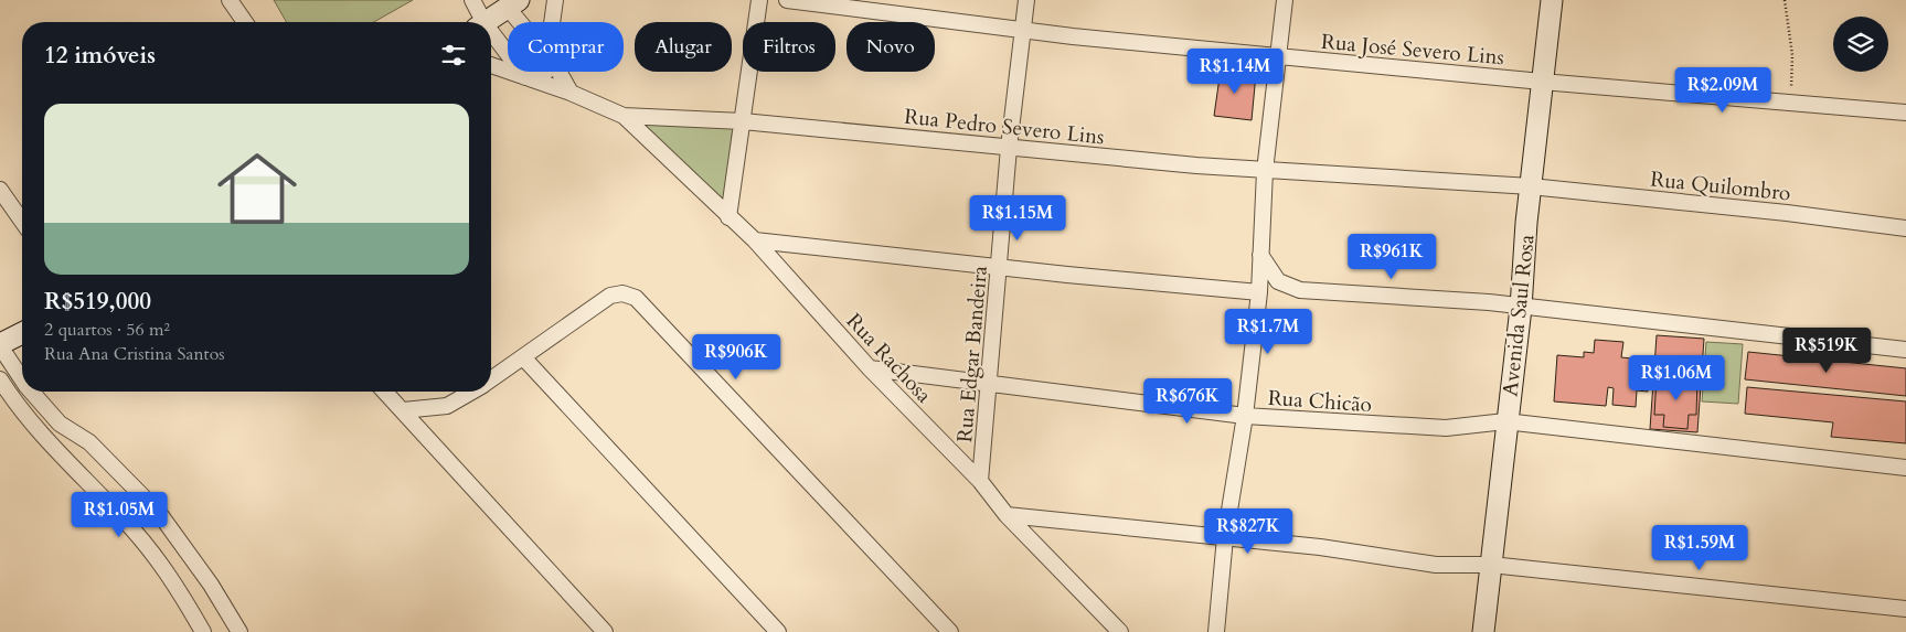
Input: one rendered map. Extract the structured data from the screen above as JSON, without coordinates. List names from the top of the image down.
{
  "streets": {
    "street": [
      "Rua José Severo Lins",
      "Rua Pedro Severo Lins",
      "Rua Quilombro",
      "Avenida Saul Rosa",
      "Rua Edgar Bandeira",
      "Rua Rachosa",
      "Rua Chicão"
    ]
  },
  "crossings": [
    ["Rua José Severo Lins", "Avenida Saul Rosa"],
    ["Rua José Severo Lins", "Rua Edgar Bandeira"],
    ["Rua Pedro Severo Lins", "Rua Quilombro"],
    ["Rua Pedro Severo Lins", "Avenida Saul Rosa"],
    ["Rua Pedro Severo Lins", "Rua Edgar Bandeira"],
    ["Rua Pedro Severo Lins", "Rua Rachosa"],
    ["Rua Quilombro", "Avenida Saul Rosa"],
    ["Avenida Saul Rosa", "Rua Chicão"],
    ["Rua Edgar Bandeira", "Rua Rachosa"],
    ["Rua Edgar Bandeira", "Rua Chicão"],
    ["Rua Rachosa", "Rua Chicão"]
  ],
  "page": {
    "chip": [
      "Comprar",
      "Alugar",
      "Filtros",
      "Novo"
    ],
    "heading": "12 imóveis",
    "price": [
      "R$1.14M",
      "R$2.09M",
      "R$1.15M",
      "R$961K",
      "R$1.7M",
      "R$519K",
      "R$906K",
      "R$1.06M",
      "R$676K",
      "R$1.05M",
      "R$827K",
      "R$1.59M"
    ],
    "list": [
      {
        "name": "R$519,000",
        "note": "2 quartos · 56 m² · Rua Ana Cristina Santos"
      }
    ]
  }
}
